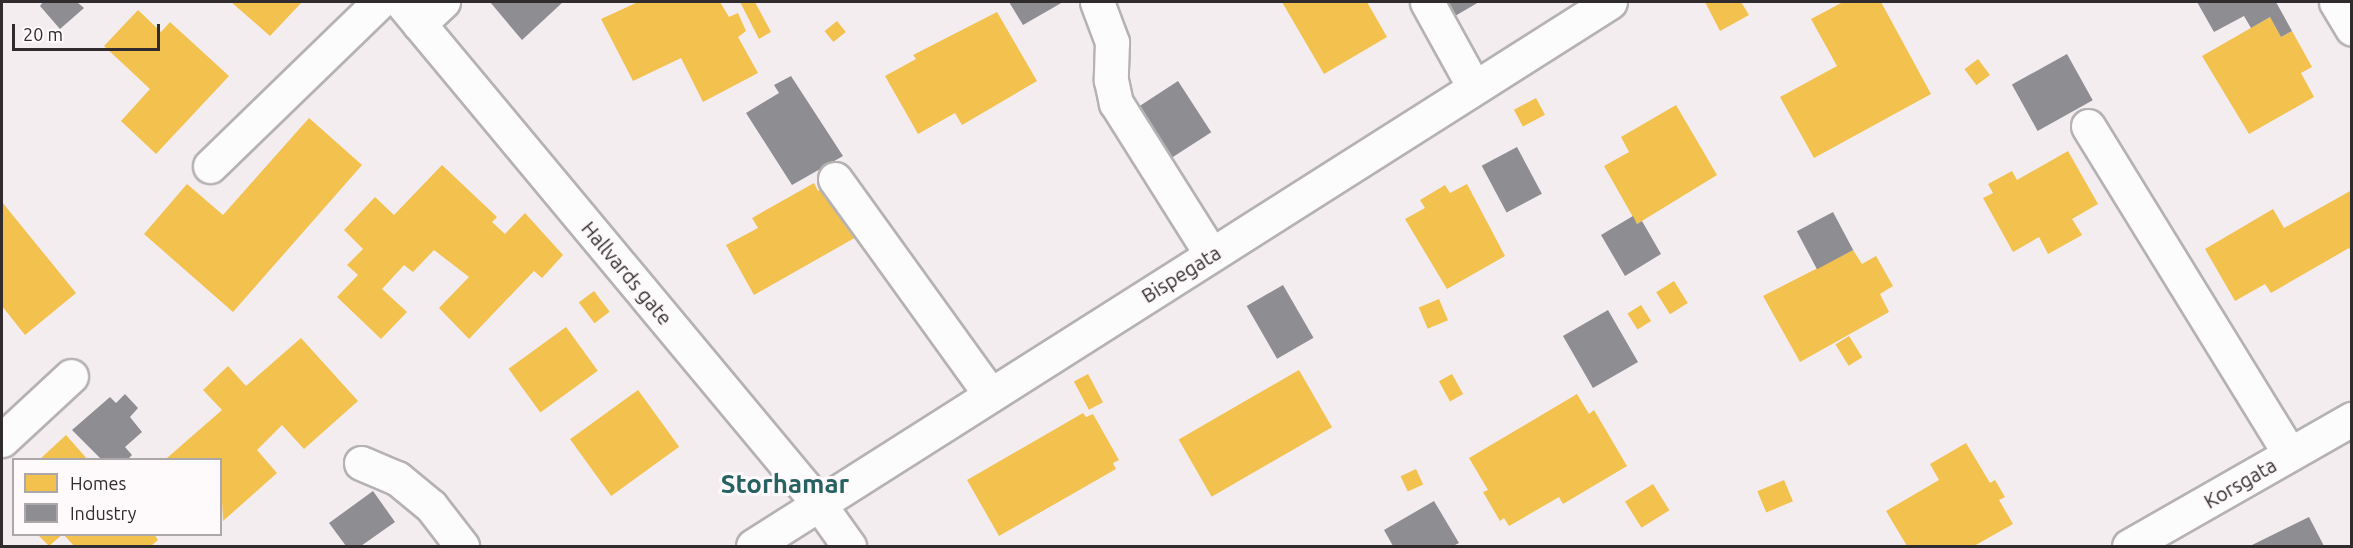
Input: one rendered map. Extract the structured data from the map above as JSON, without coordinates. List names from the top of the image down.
{
  "streets": {
    "street": ["Hallvards gate", "Bispegata", "Korsgata"]
  },
  "crossings": [
    ["Hallvards gate", "Bispegata"]
  ],
  "districts": ["Storhamar"],
  "legend": ["Homes", "Industry"],
  "scale_bar": "20 m"
}
